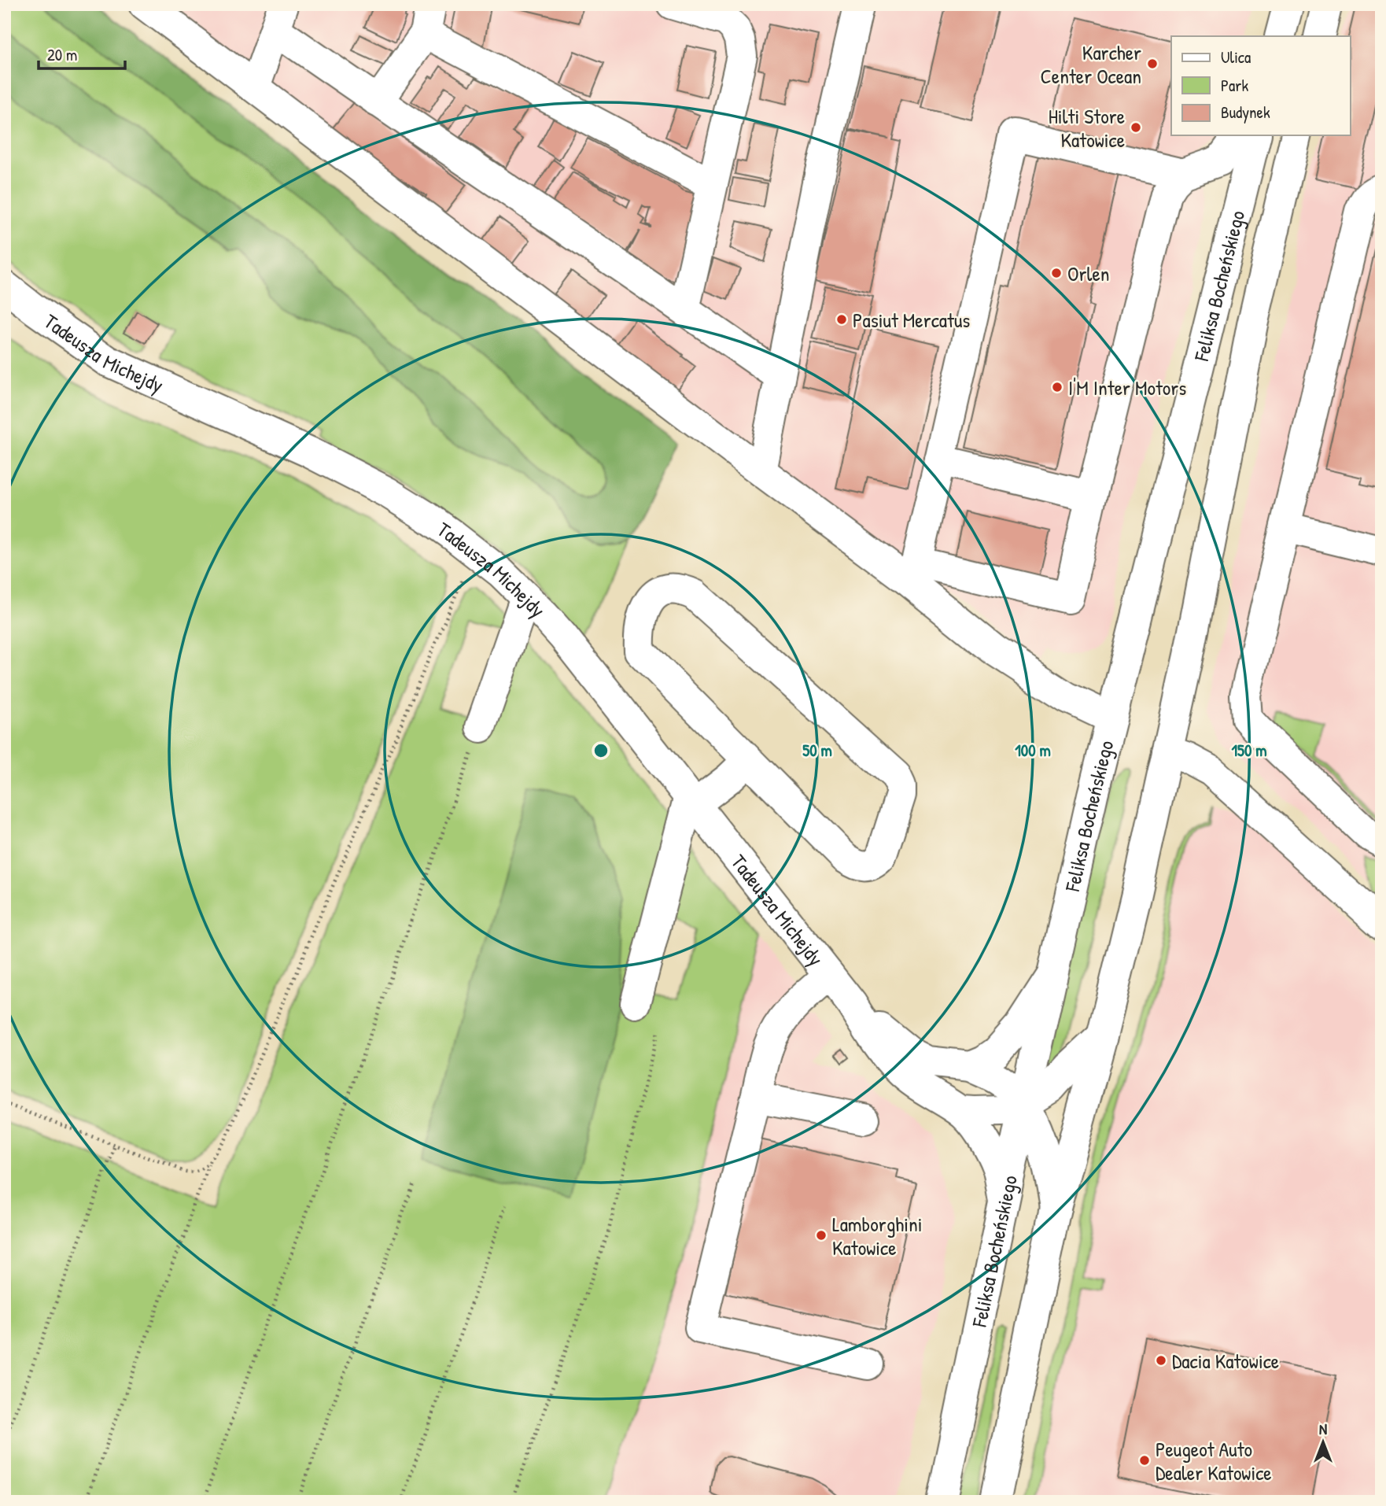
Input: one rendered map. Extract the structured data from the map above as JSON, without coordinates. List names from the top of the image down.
{
  "streets": {
    "main road": ["Feliksa Bocheńskiego", "Tadeusza Michejdy"]
  },
  "crossings": [
    ["Feliksa Bocheńskiego", "Tadeusza Michejdy"]
  ],
  "places": [
    "Karcher Center Ocean",
    "Hilti Store Katowice",
    "Orlen",
    "Pasiut Mercatus",
    "I'M Inter Motors",
    "Lamborghini Katowice",
    "Dacia Katowice",
    "Peugeot Auto Dealer Katowice"
  ],
  "legend": ["Ulica", "Park", "Budynek"],
  "scale_bar": "20 m",
  "north": "top",
  "rings": ["50 m", "100 m", "150 m"]
}
